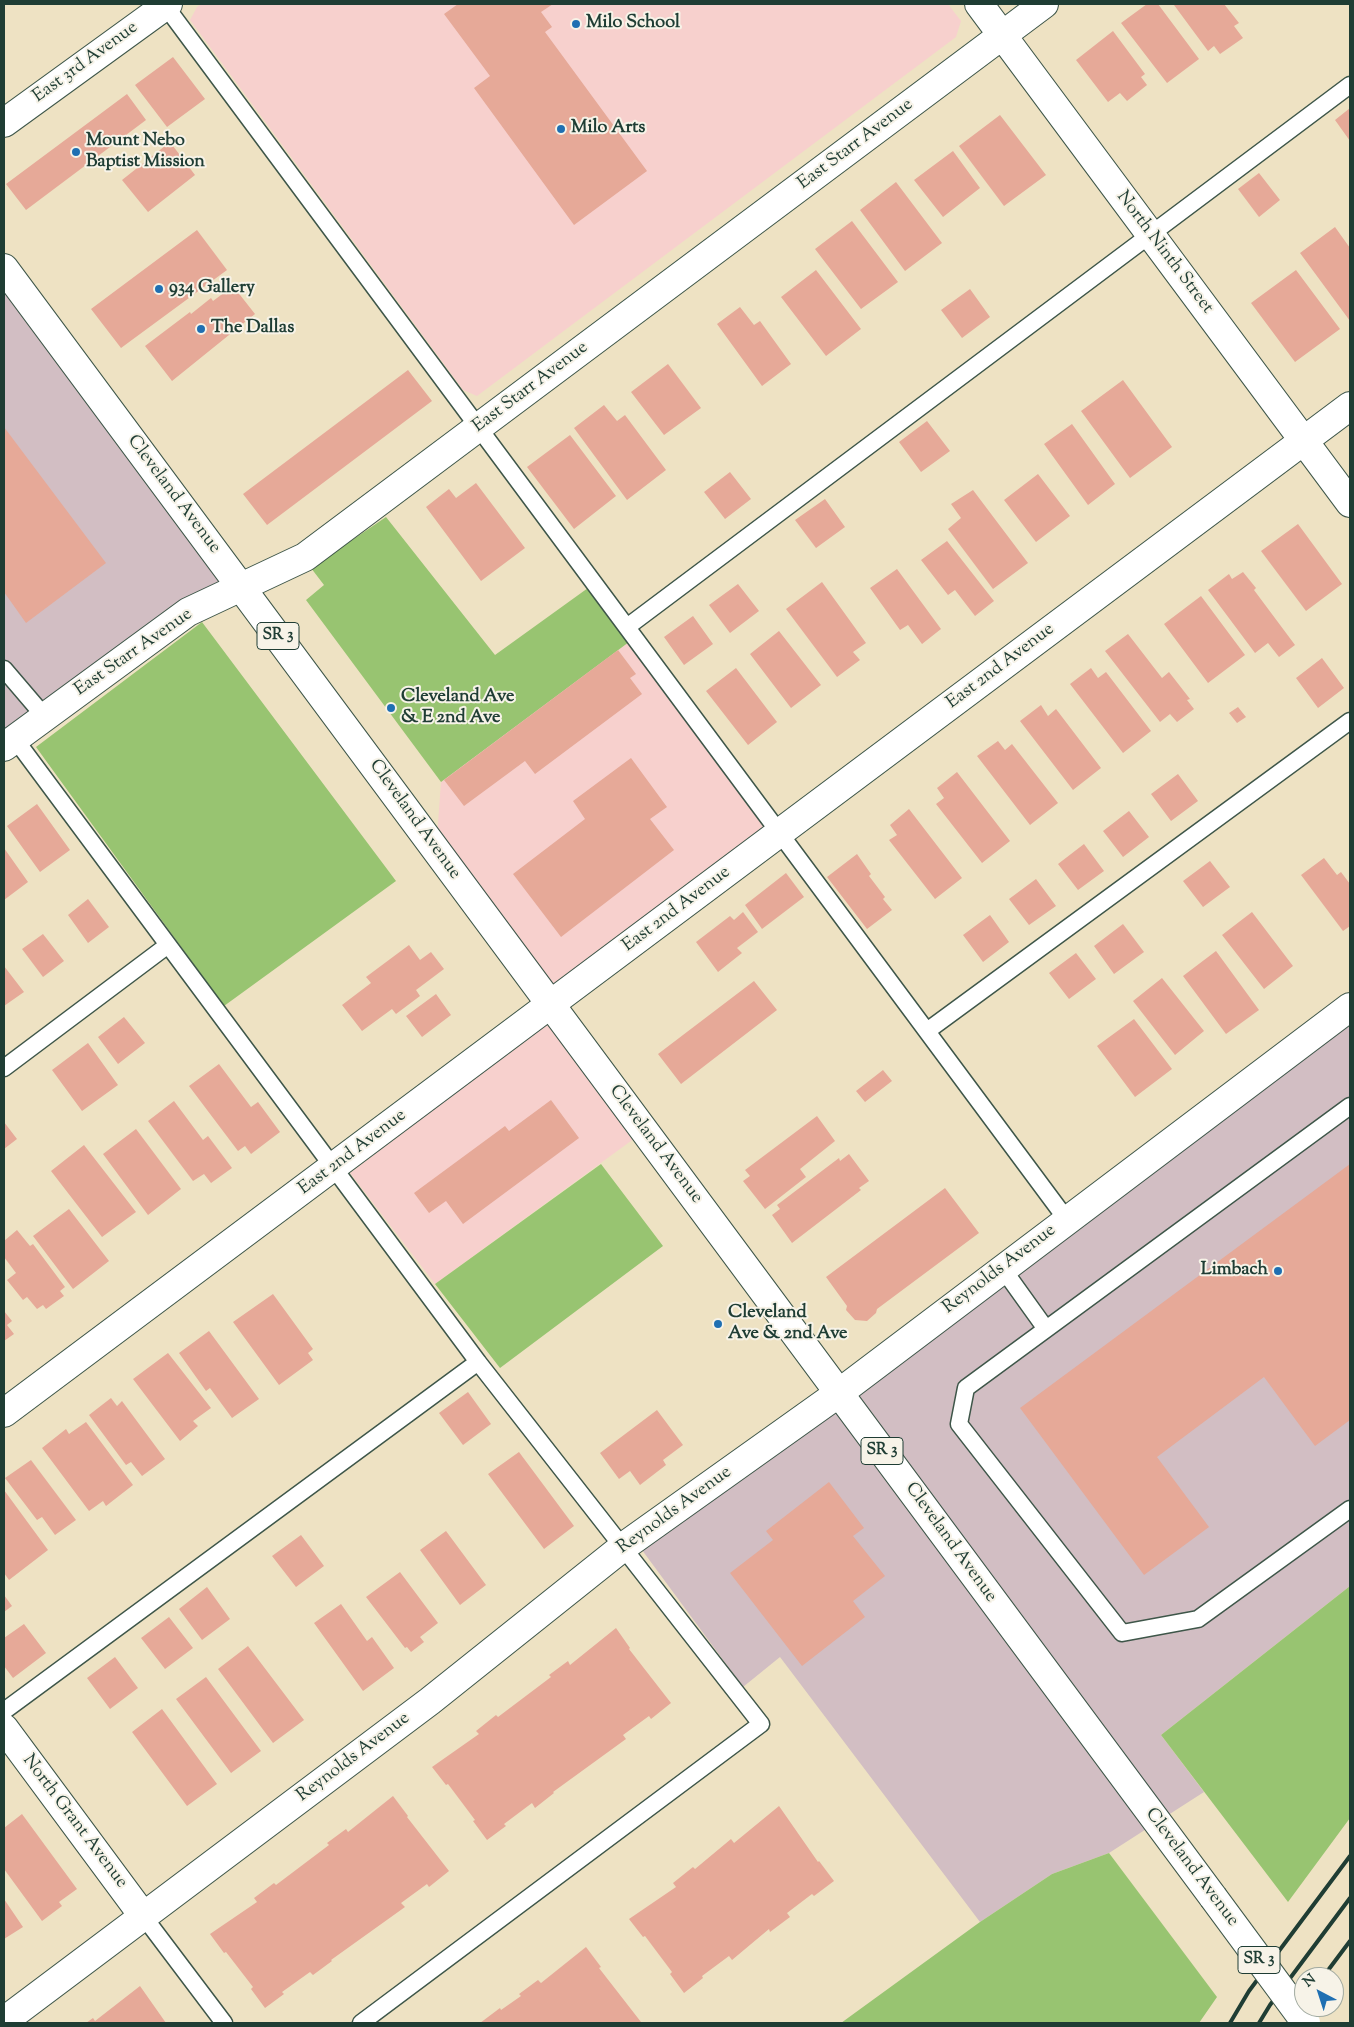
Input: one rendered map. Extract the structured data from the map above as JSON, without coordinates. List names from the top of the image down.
{
  "streets": {
    "street": [
      "East 3rd Avenue",
      "East Starr Avenue",
      "North Ninth Street",
      "Cleveland Avenue",
      "SR 3",
      "East 2nd Avenue",
      "Reynolds Avenue",
      "North Grant Avenue"
    ]
  },
  "crossings": [
    ["East Starr Avenue", "North Ninth Street"],
    ["East Starr Avenue", "Cleveland Avenue"],
    ["North Ninth Street", "East 2nd Avenue"],
    ["Cleveland Avenue", "East 2nd Avenue"],
    ["Cleveland Avenue", "Reynolds Avenue"],
    ["Reynolds Avenue", "North Grant Avenue"]
  ],
  "places": [
    "Milo School",
    "Milo Arts",
    "Mount Nebo Baptist Mission",
    "934 Gallery",
    "The Dallas",
    "Cleveland Ave & E 2nd Ave",
    "Limbach",
    "Cleveland Ave & 2nd Ave"
  ],
  "north": "top left"
}
